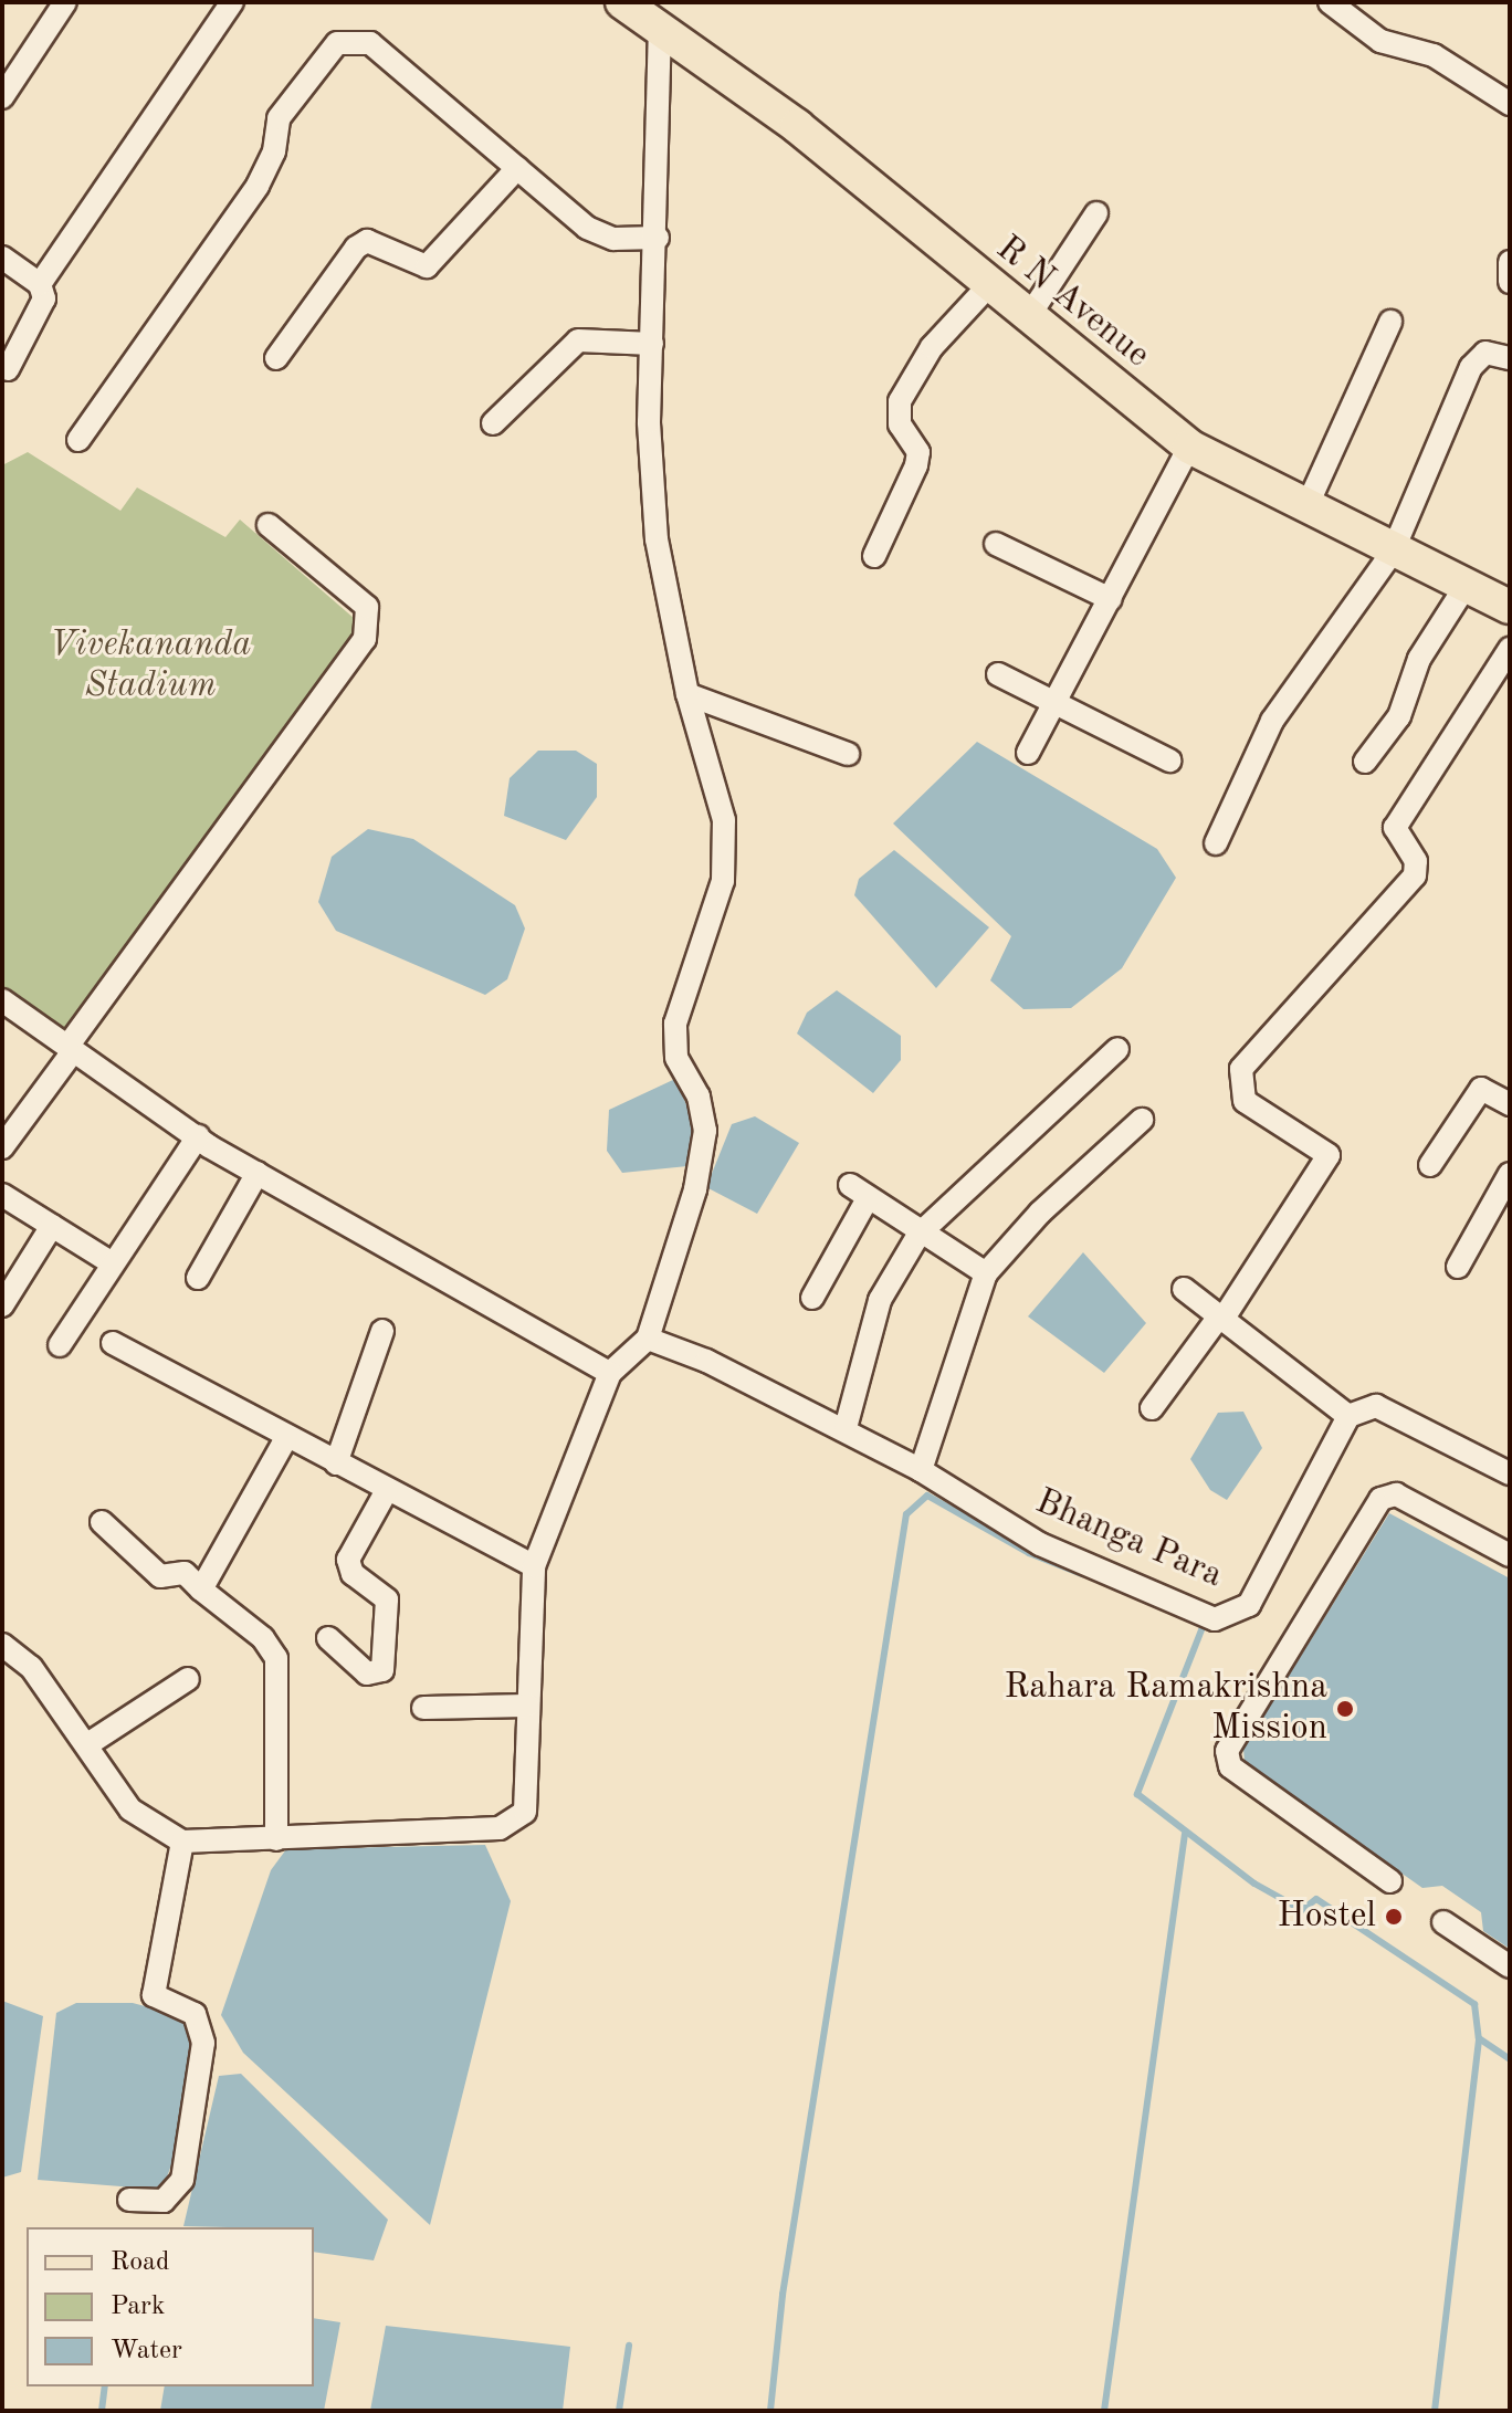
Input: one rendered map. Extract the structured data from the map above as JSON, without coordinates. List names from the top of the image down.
{
  "streets": {
    "main road": ["R N Avenue"],
    "street": ["Bhanga Para"]
  },
  "parks": ["Vivekananda Stadium"],
  "places": ["Rahara Ramakrishna Mission", "Hostel"],
  "legend": ["Road", "Park", "Water"]
}
